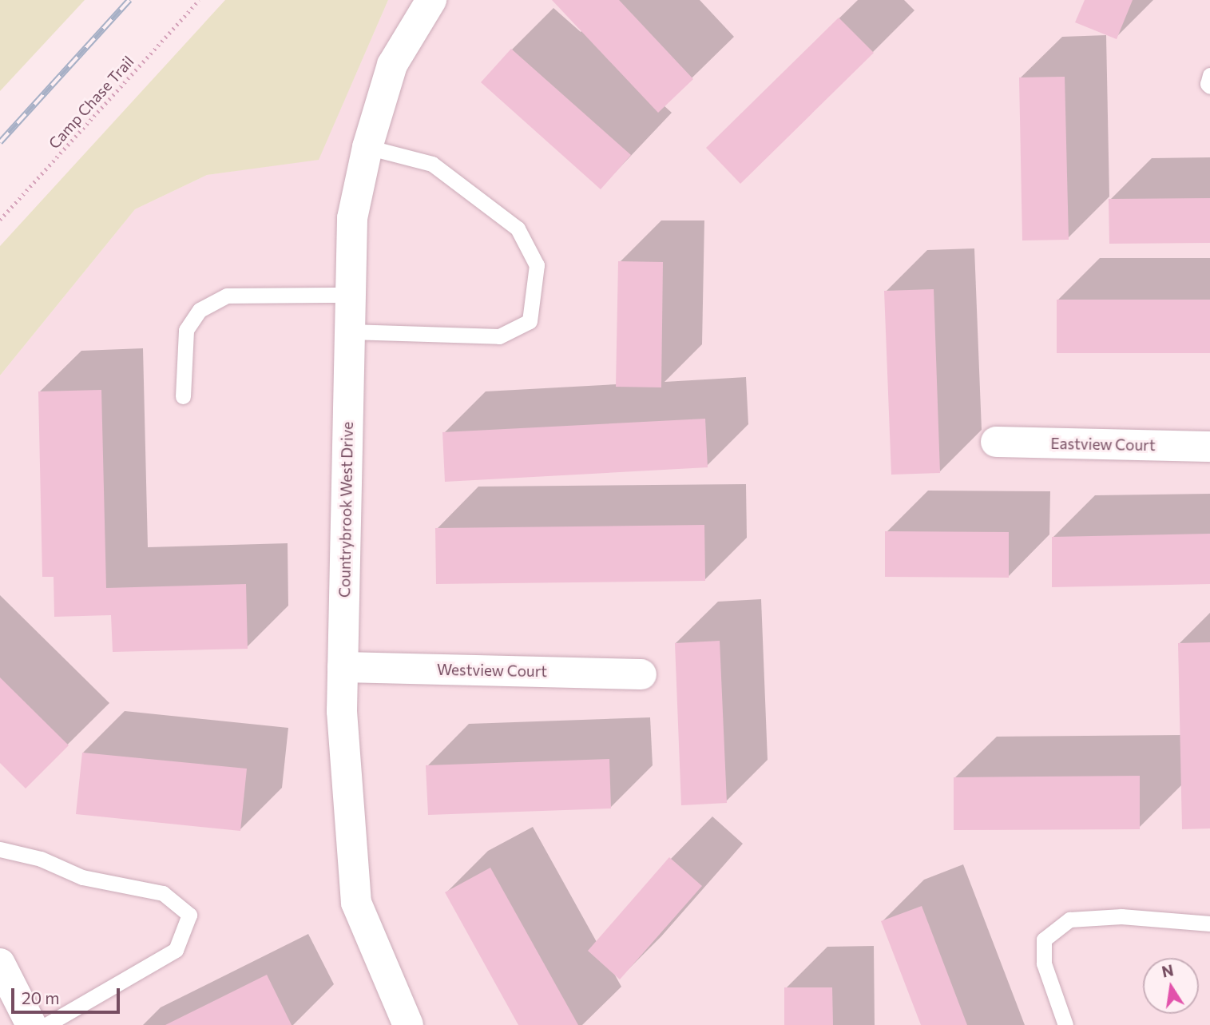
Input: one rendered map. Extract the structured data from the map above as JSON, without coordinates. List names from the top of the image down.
{
  "streets": {
    "street": ["Eastview Court", "Countrybrook West Drive", "Westview Court"],
    "path": ["Camp Chase Trail"]
  },
  "crossings": [
    ["Countrybrook West Drive", "Westview Court"]
  ],
  "scale_bar": "20 m",
  "north": "top"
}
